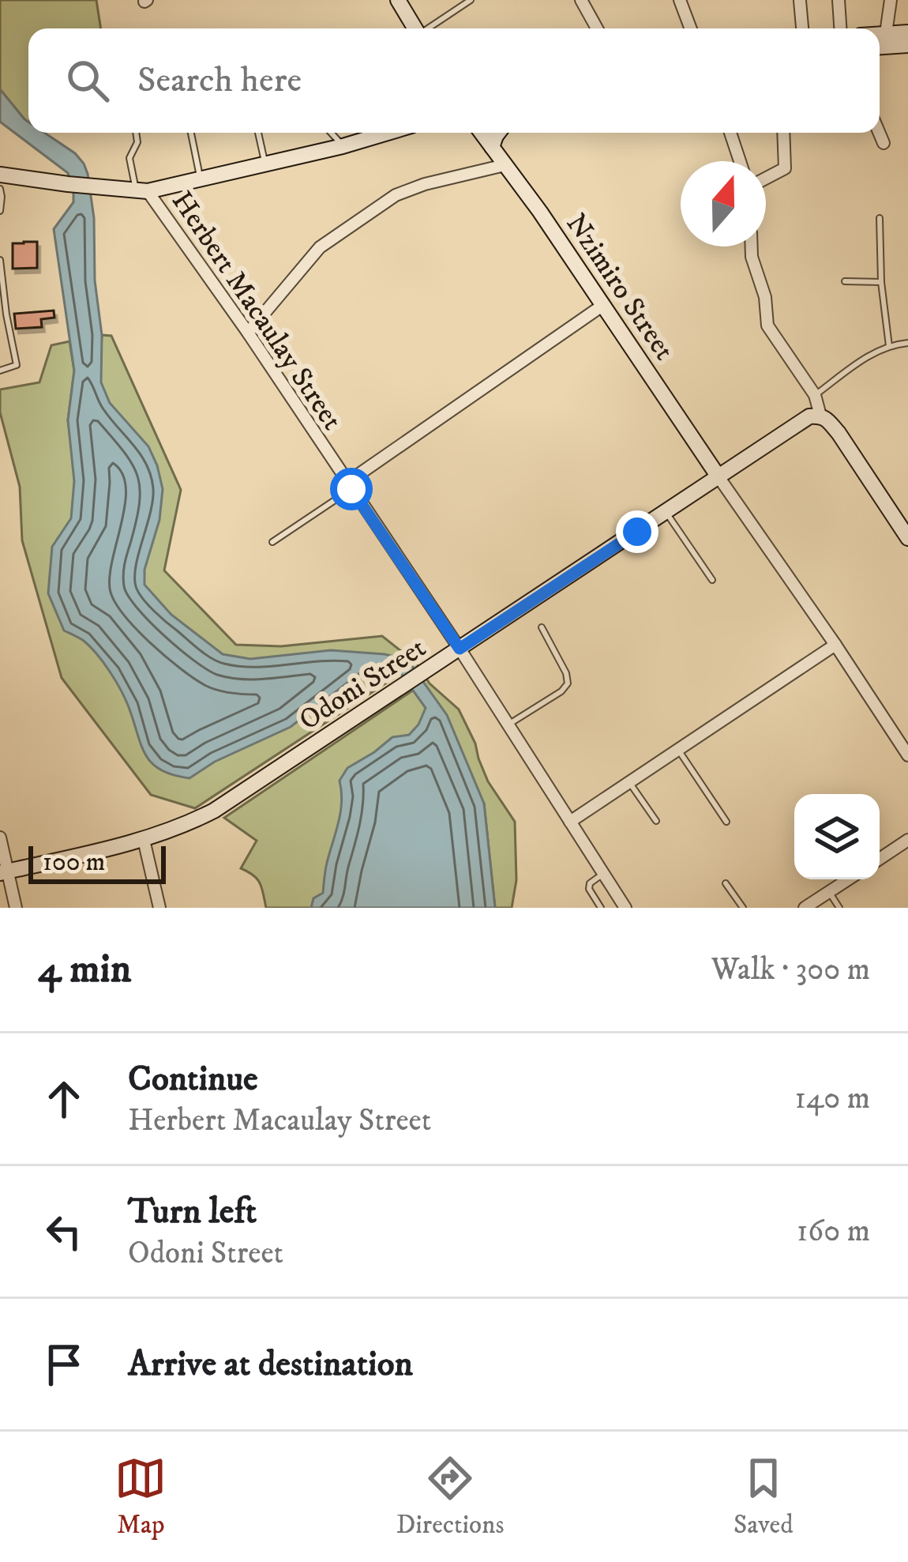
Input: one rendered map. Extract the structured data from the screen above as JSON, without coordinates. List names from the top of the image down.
{
  "streets": {
    "street": ["Nzimiro Street", "Herbert Macaulay Street", "Odoni Street"]
  },
  "crossings": [
    ["Nzimiro Street", "Odoni Street"],
    ["Herbert Macaulay Street", "Odoni Street"]
  ],
  "scale_bar": "100 m",
  "north": "top",
  "page": {
    "search": "Search here",
    "scale": "100 m",
    "heading": ["4 min", "Walk · 300 m"],
    "list": [
      ["Continue", "Herbert Macaulay Street", "140 m"],
      ["Turn left", "Odoni Street", "160 m"],
      "Arrive at destination"
    ],
    "nav": ["Map", "Directions", "Saved"]
  }
}
